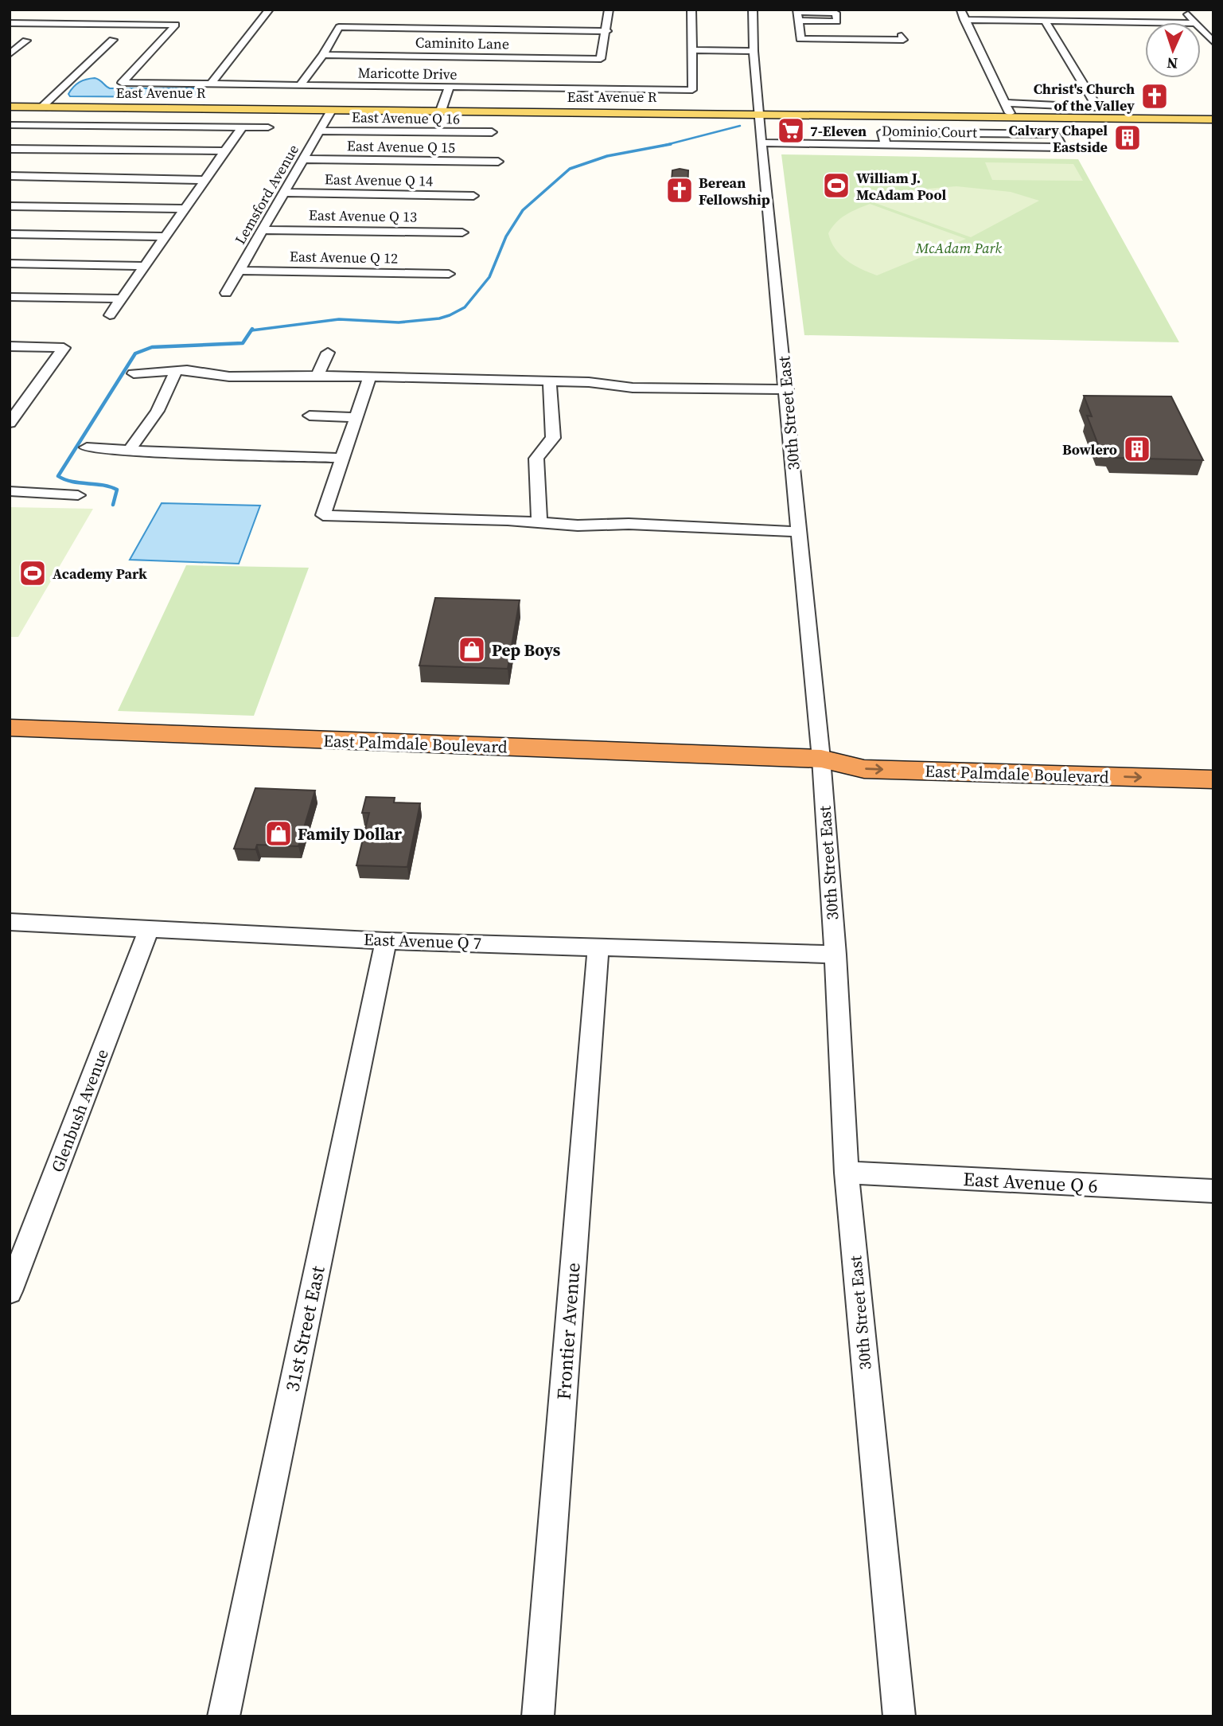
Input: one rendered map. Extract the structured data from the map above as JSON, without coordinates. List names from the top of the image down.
{
  "streets": {
    "highway": ["East Palmdale Boulevard"],
    "main road": ["East Avenue R"],
    "street": [
      "Caminito Lane",
      "Maricotte Drive",
      "East Avenue Q 16",
      "Dominio Court",
      "East Avenue Q 15",
      "East Avenue Q 14",
      "Lemsford Avenue",
      "East Avenue Q 13",
      "East Avenue Q 12",
      "30th Street East",
      "East Avenue Q 7",
      "Glenbush Avenue",
      "East Avenue Q 6",
      "31st Street East",
      "Frontier Avenue"
    ]
  },
  "crossings": [
    ["East Avenue R", "Lemsford Avenue"],
    ["East Avenue R", "30th Street East"],
    ["East Avenue Q 16", "Lemsford Avenue"],
    ["Dominio Court", "30th Street East"],
    ["East Avenue Q 15", "Lemsford Avenue"],
    ["East Avenue Q 14", "Lemsford Avenue"],
    ["Lemsford Avenue", "East Avenue Q 13"],
    ["Lemsford Avenue", "East Avenue Q 12"],
    ["30th Street East", "East Palmdale Boulevard"],
    ["30th Street East", "East Avenue Q 7"],
    ["30th Street East", "East Avenue Q 6"],
    ["East Avenue Q 7", "Glenbush Avenue"],
    ["East Avenue Q 7", "31st Street East"],
    ["East Avenue Q 7", "Frontier Avenue"]
  ],
  "parks": ["McAdam Park"],
  "places": {
    "church": ["Christ's Church of the Valley", "Berean Fellowship"],
    "supermarket": ["7-Eleven"],
    "building": ["Calvary Chapel Eastside", "Bowlero"],
    "sports": ["William J. McAdam Pool", "Academy Park"],
    "shop": ["Pep Boys", "Family Dollar"]
  },
  "north": "bottom"
}
